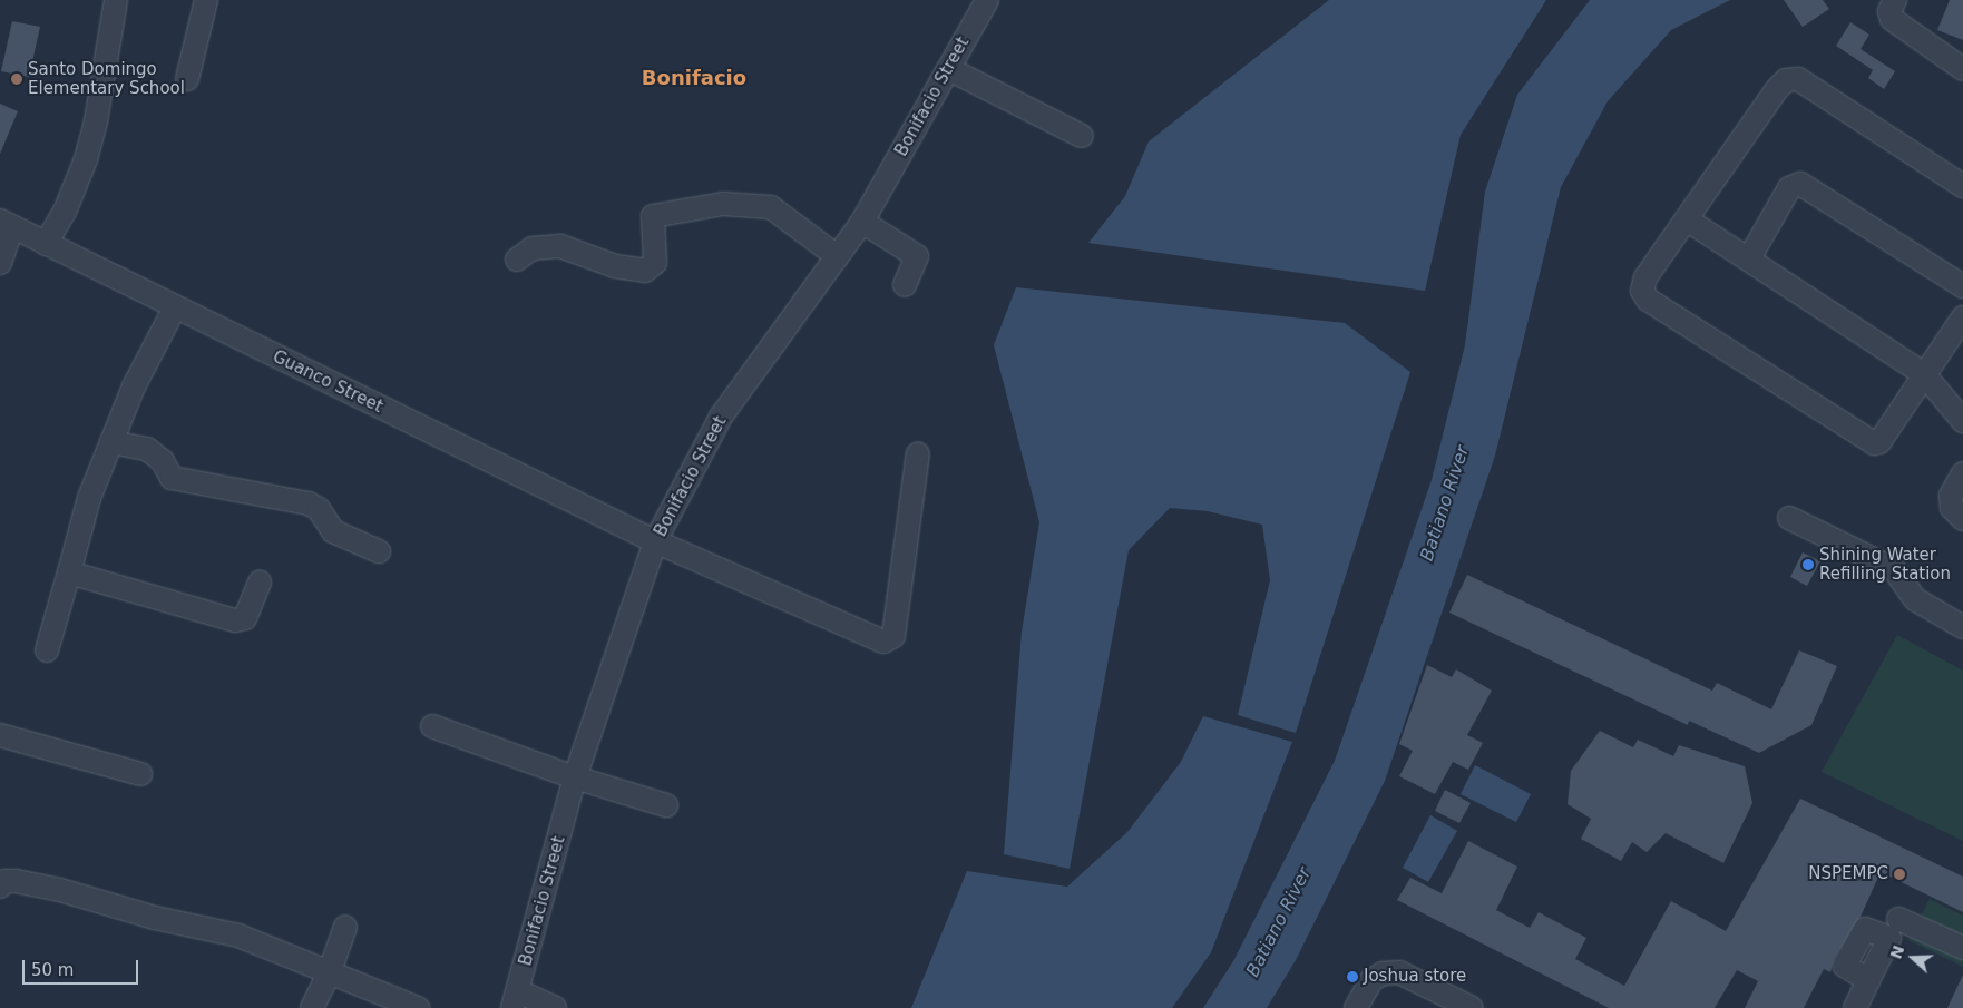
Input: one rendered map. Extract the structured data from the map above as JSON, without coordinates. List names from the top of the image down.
{
  "streets": {
    "street": ["Bonifacio Street", "Guanco Street"]
  },
  "crossings": [
    ["Bonifacio Street", "Guanco Street"]
  ],
  "districts": ["Bonifacio"],
  "water": ["Batiano River"],
  "places": [
    "Santo Domingo Elementary School",
    "Shining Water Refilling Station",
    "NSPEMPC",
    "Joshua store"
  ],
  "scale_bar": "50 m",
  "north": "left"
}
